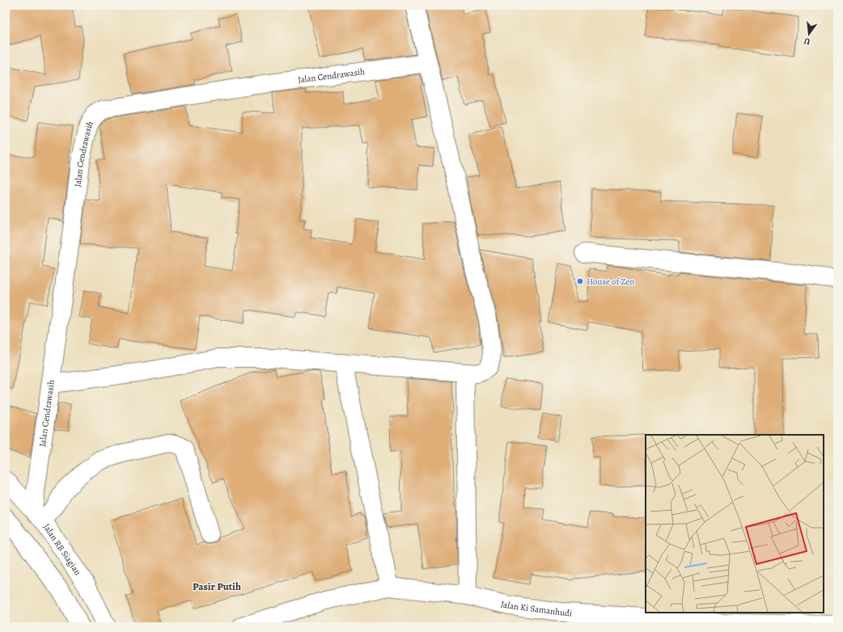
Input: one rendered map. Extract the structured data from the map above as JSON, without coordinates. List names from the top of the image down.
{
  "streets": {
    "main road": ["Jalan Cendrawasih", "Jalan RB Siagian", "Jalan Ki Samanhudi"]
  },
  "crossings": [
    ["Jalan Cendrawasih", "Jalan RB Siagian"]
  ],
  "districts": ["Pasir Putih"],
  "places": ["House of Zen"],
  "north": "bottom"
}
